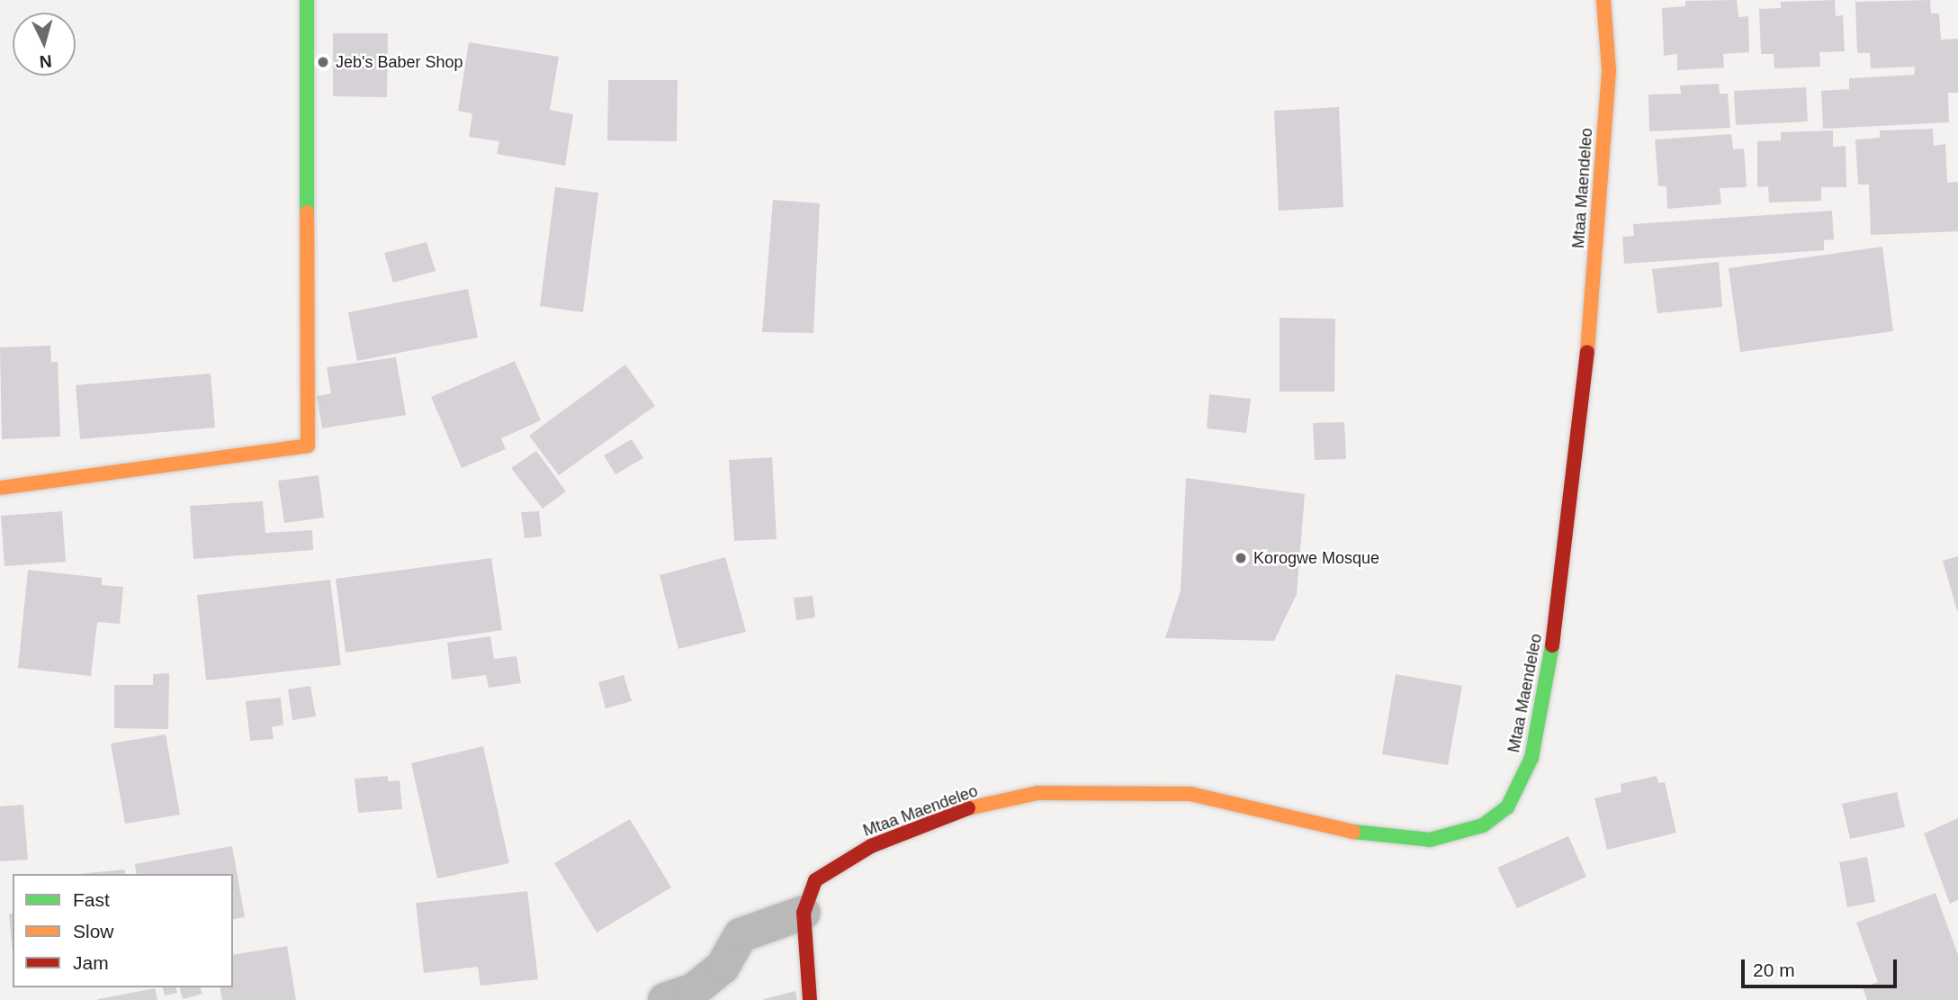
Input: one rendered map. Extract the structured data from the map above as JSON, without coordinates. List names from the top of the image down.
{
  "streets": {
    "street": ["Mtaa Maendeleo"]
  },
  "places": ["Jeb's Baber Shop", "Korogwe Mosque"],
  "legend": ["Fast", "Slow", "Jam"],
  "scale_bar": "20 m",
  "north": "bottom"
}
